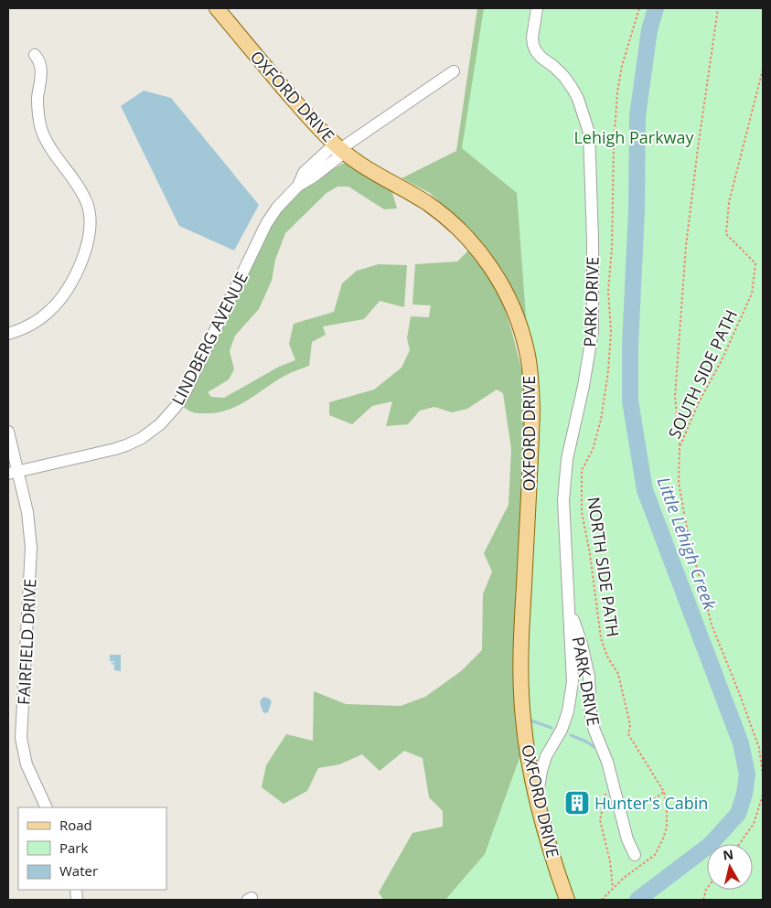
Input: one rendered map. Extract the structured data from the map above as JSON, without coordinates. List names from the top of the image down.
{
  "streets": {
    "main road": ["OXFORD DRIVE"],
    "street": ["PARK DRIVE", "LINDBERG AVENUE", "FAIRFIELD DRIVE"],
    "path": ["SOUTH SIDE PATH", "NORTH SIDE PATH"]
  },
  "crossings": [
    ["OXFORD DRIVE", "PARK DRIVE"],
    ["OXFORD DRIVE", "LINDBERG AVENUE"],
    ["LINDBERG AVENUE", "FAIRFIELD DRIVE"]
  ],
  "water": ["Little Lehigh Creek"],
  "parks": ["Lehigh Parkway"],
  "places": {
    "building": ["Hunter's Cabin"]
  },
  "legend": ["Road", "Park", "Water"],
  "north": "top"
}
